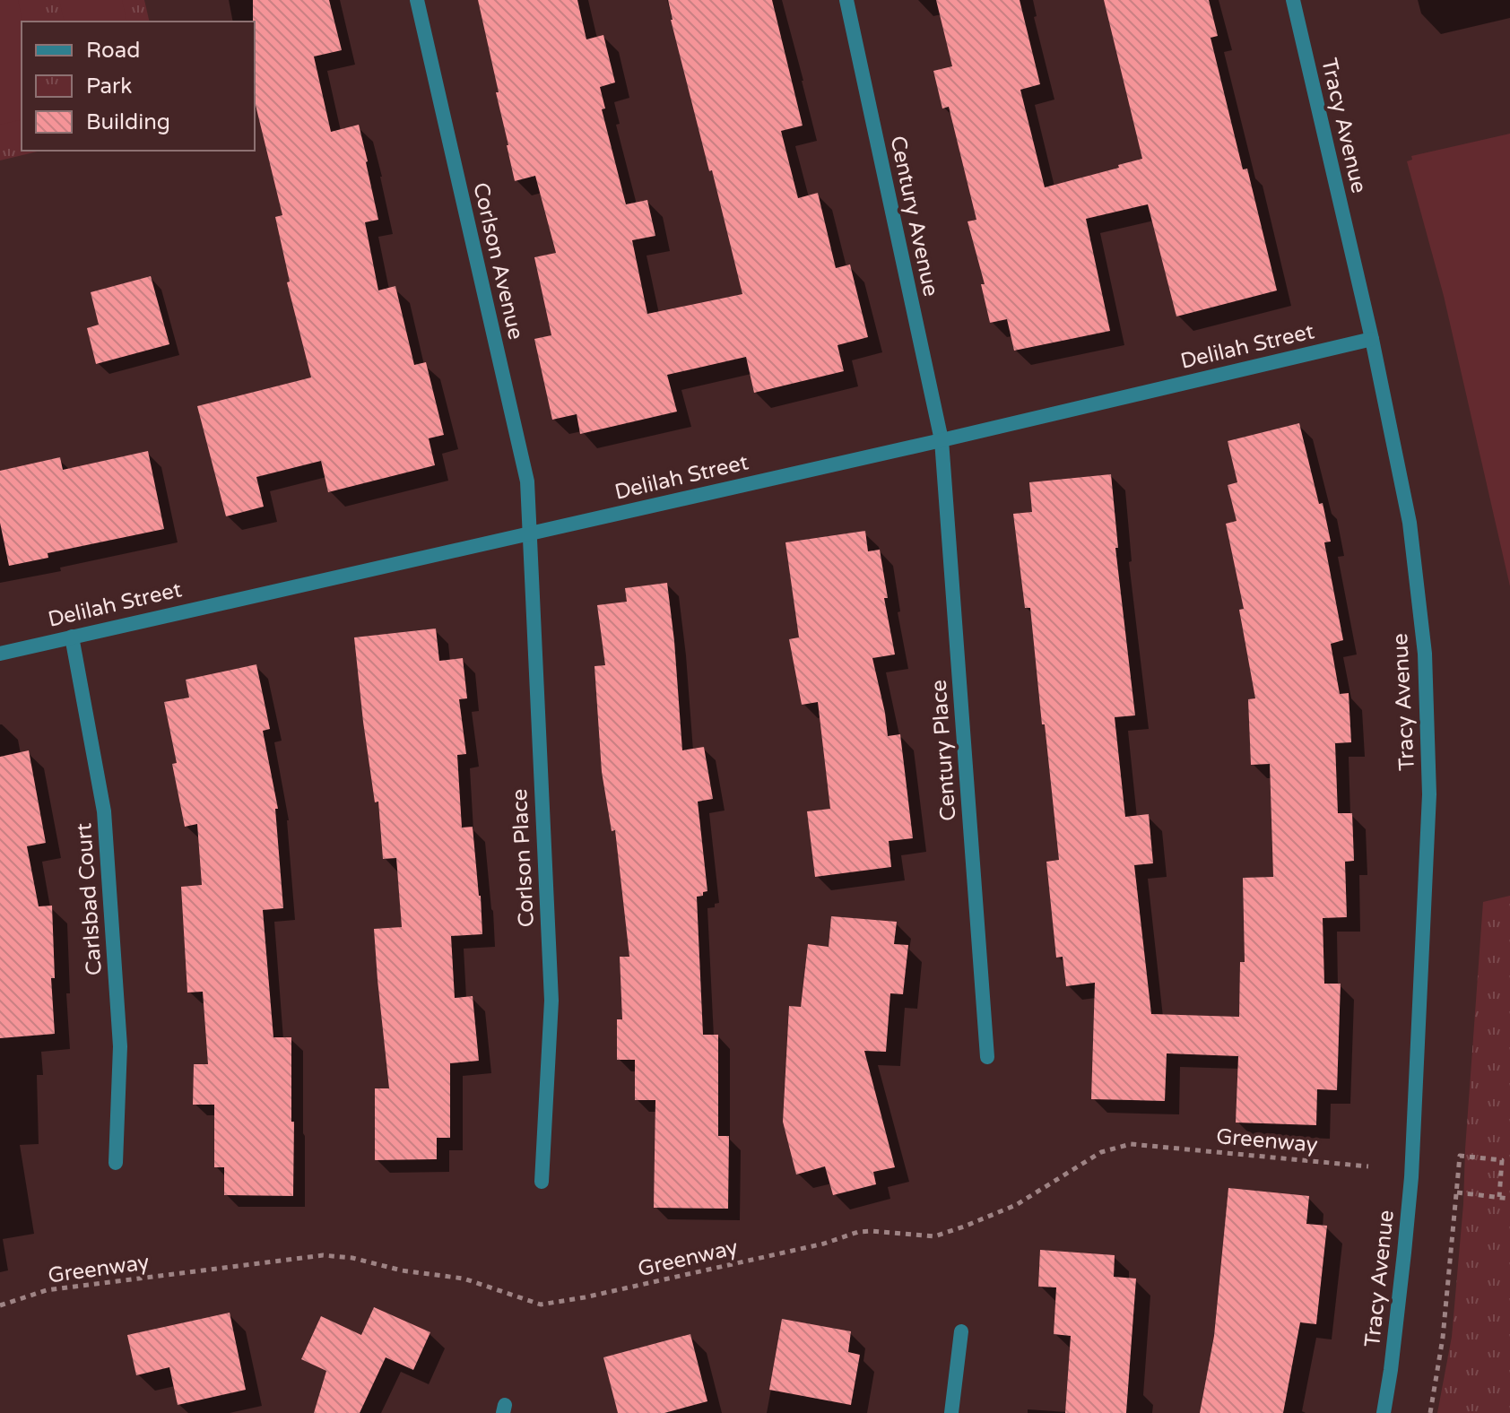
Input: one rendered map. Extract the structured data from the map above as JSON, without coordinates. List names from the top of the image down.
{
  "streets": {
    "street": [
      "Tracy Avenue",
      "Century Avenue",
      "Corlson Avenue",
      "Delilah Street",
      "Century Place",
      "Corlson Place",
      "Carlsbad Court"
    ],
    "path": ["Greenway"]
  },
  "crossings": [
    ["Tracy Avenue", "Delilah Street"],
    ["Century Avenue", "Delilah Street"],
    ["Century Avenue", "Century Place"],
    ["Corlson Avenue", "Delilah Street"],
    ["Corlson Avenue", "Corlson Place"],
    ["Delilah Street", "Century Place"],
    ["Delilah Street", "Corlson Place"],
    ["Delilah Street", "Carlsbad Court"]
  ],
  "legend": ["Road", "Park", "Building"]
}
